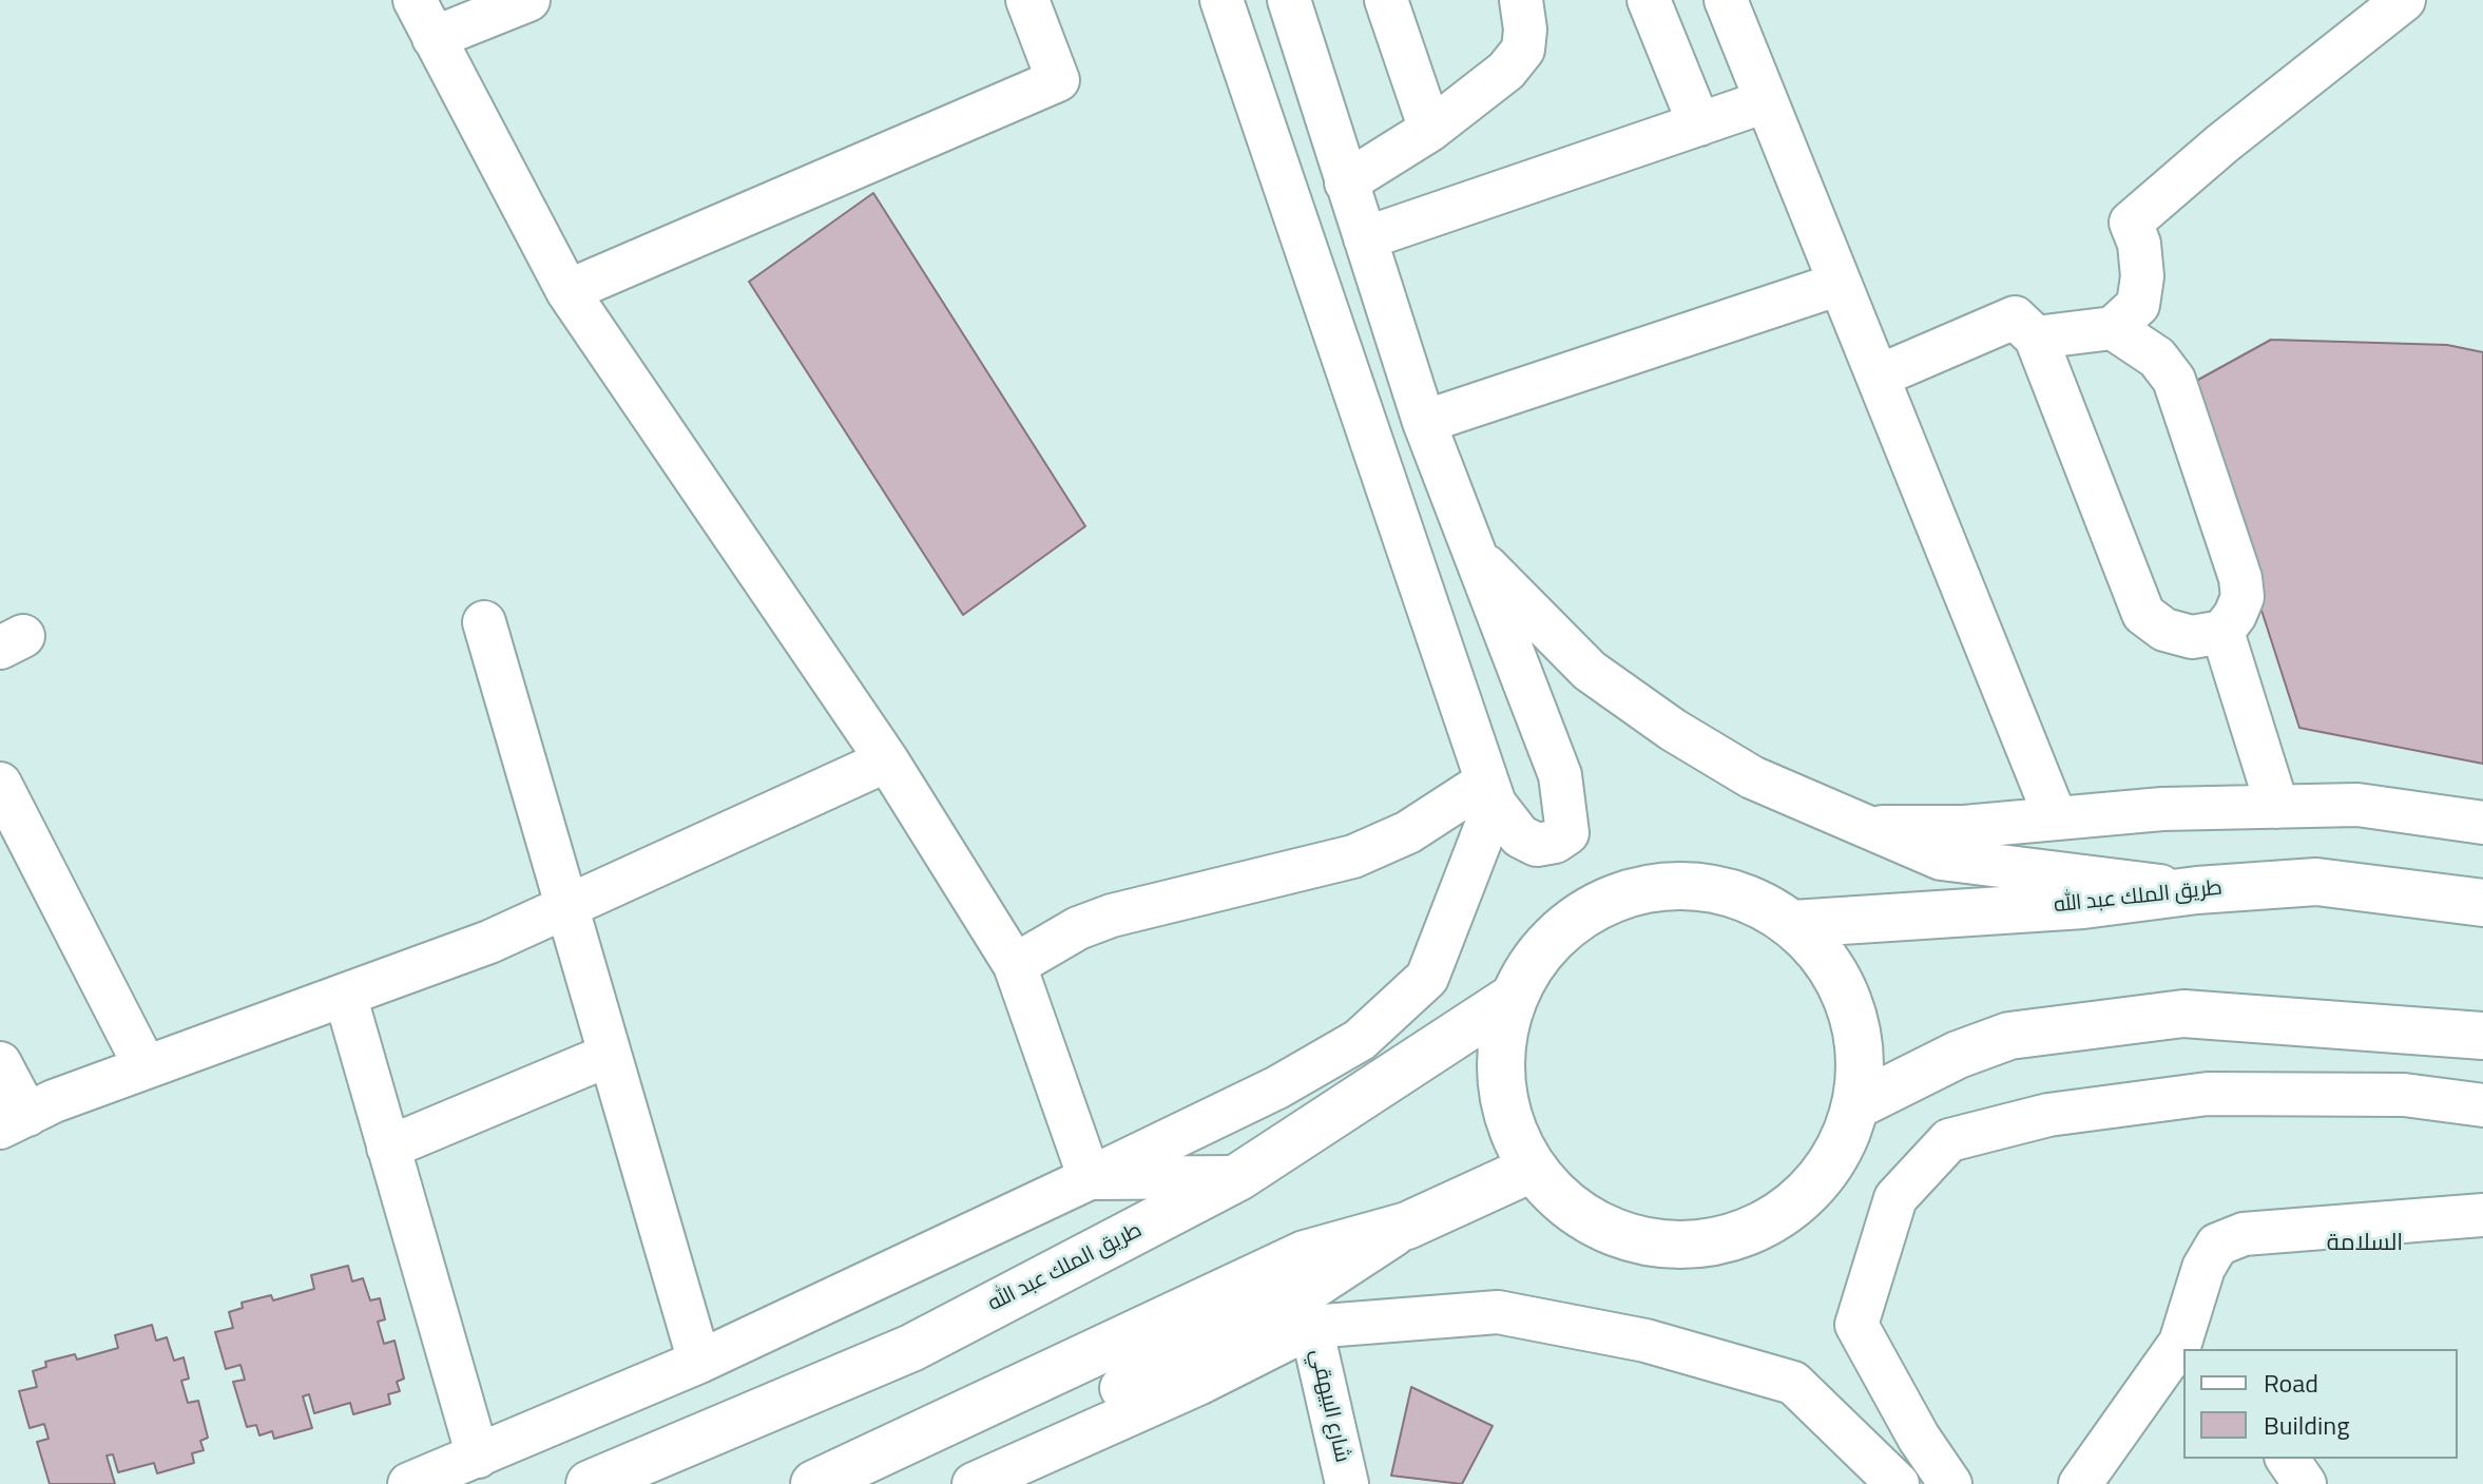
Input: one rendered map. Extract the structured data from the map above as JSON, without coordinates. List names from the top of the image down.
{
  "streets": {
    "main road": ["طريق الملك عبد الله"],
    "street": ["شارع البيهقي"]
  },
  "districts": ["السلامة"],
  "legend": ["Road", "Building"]
}
